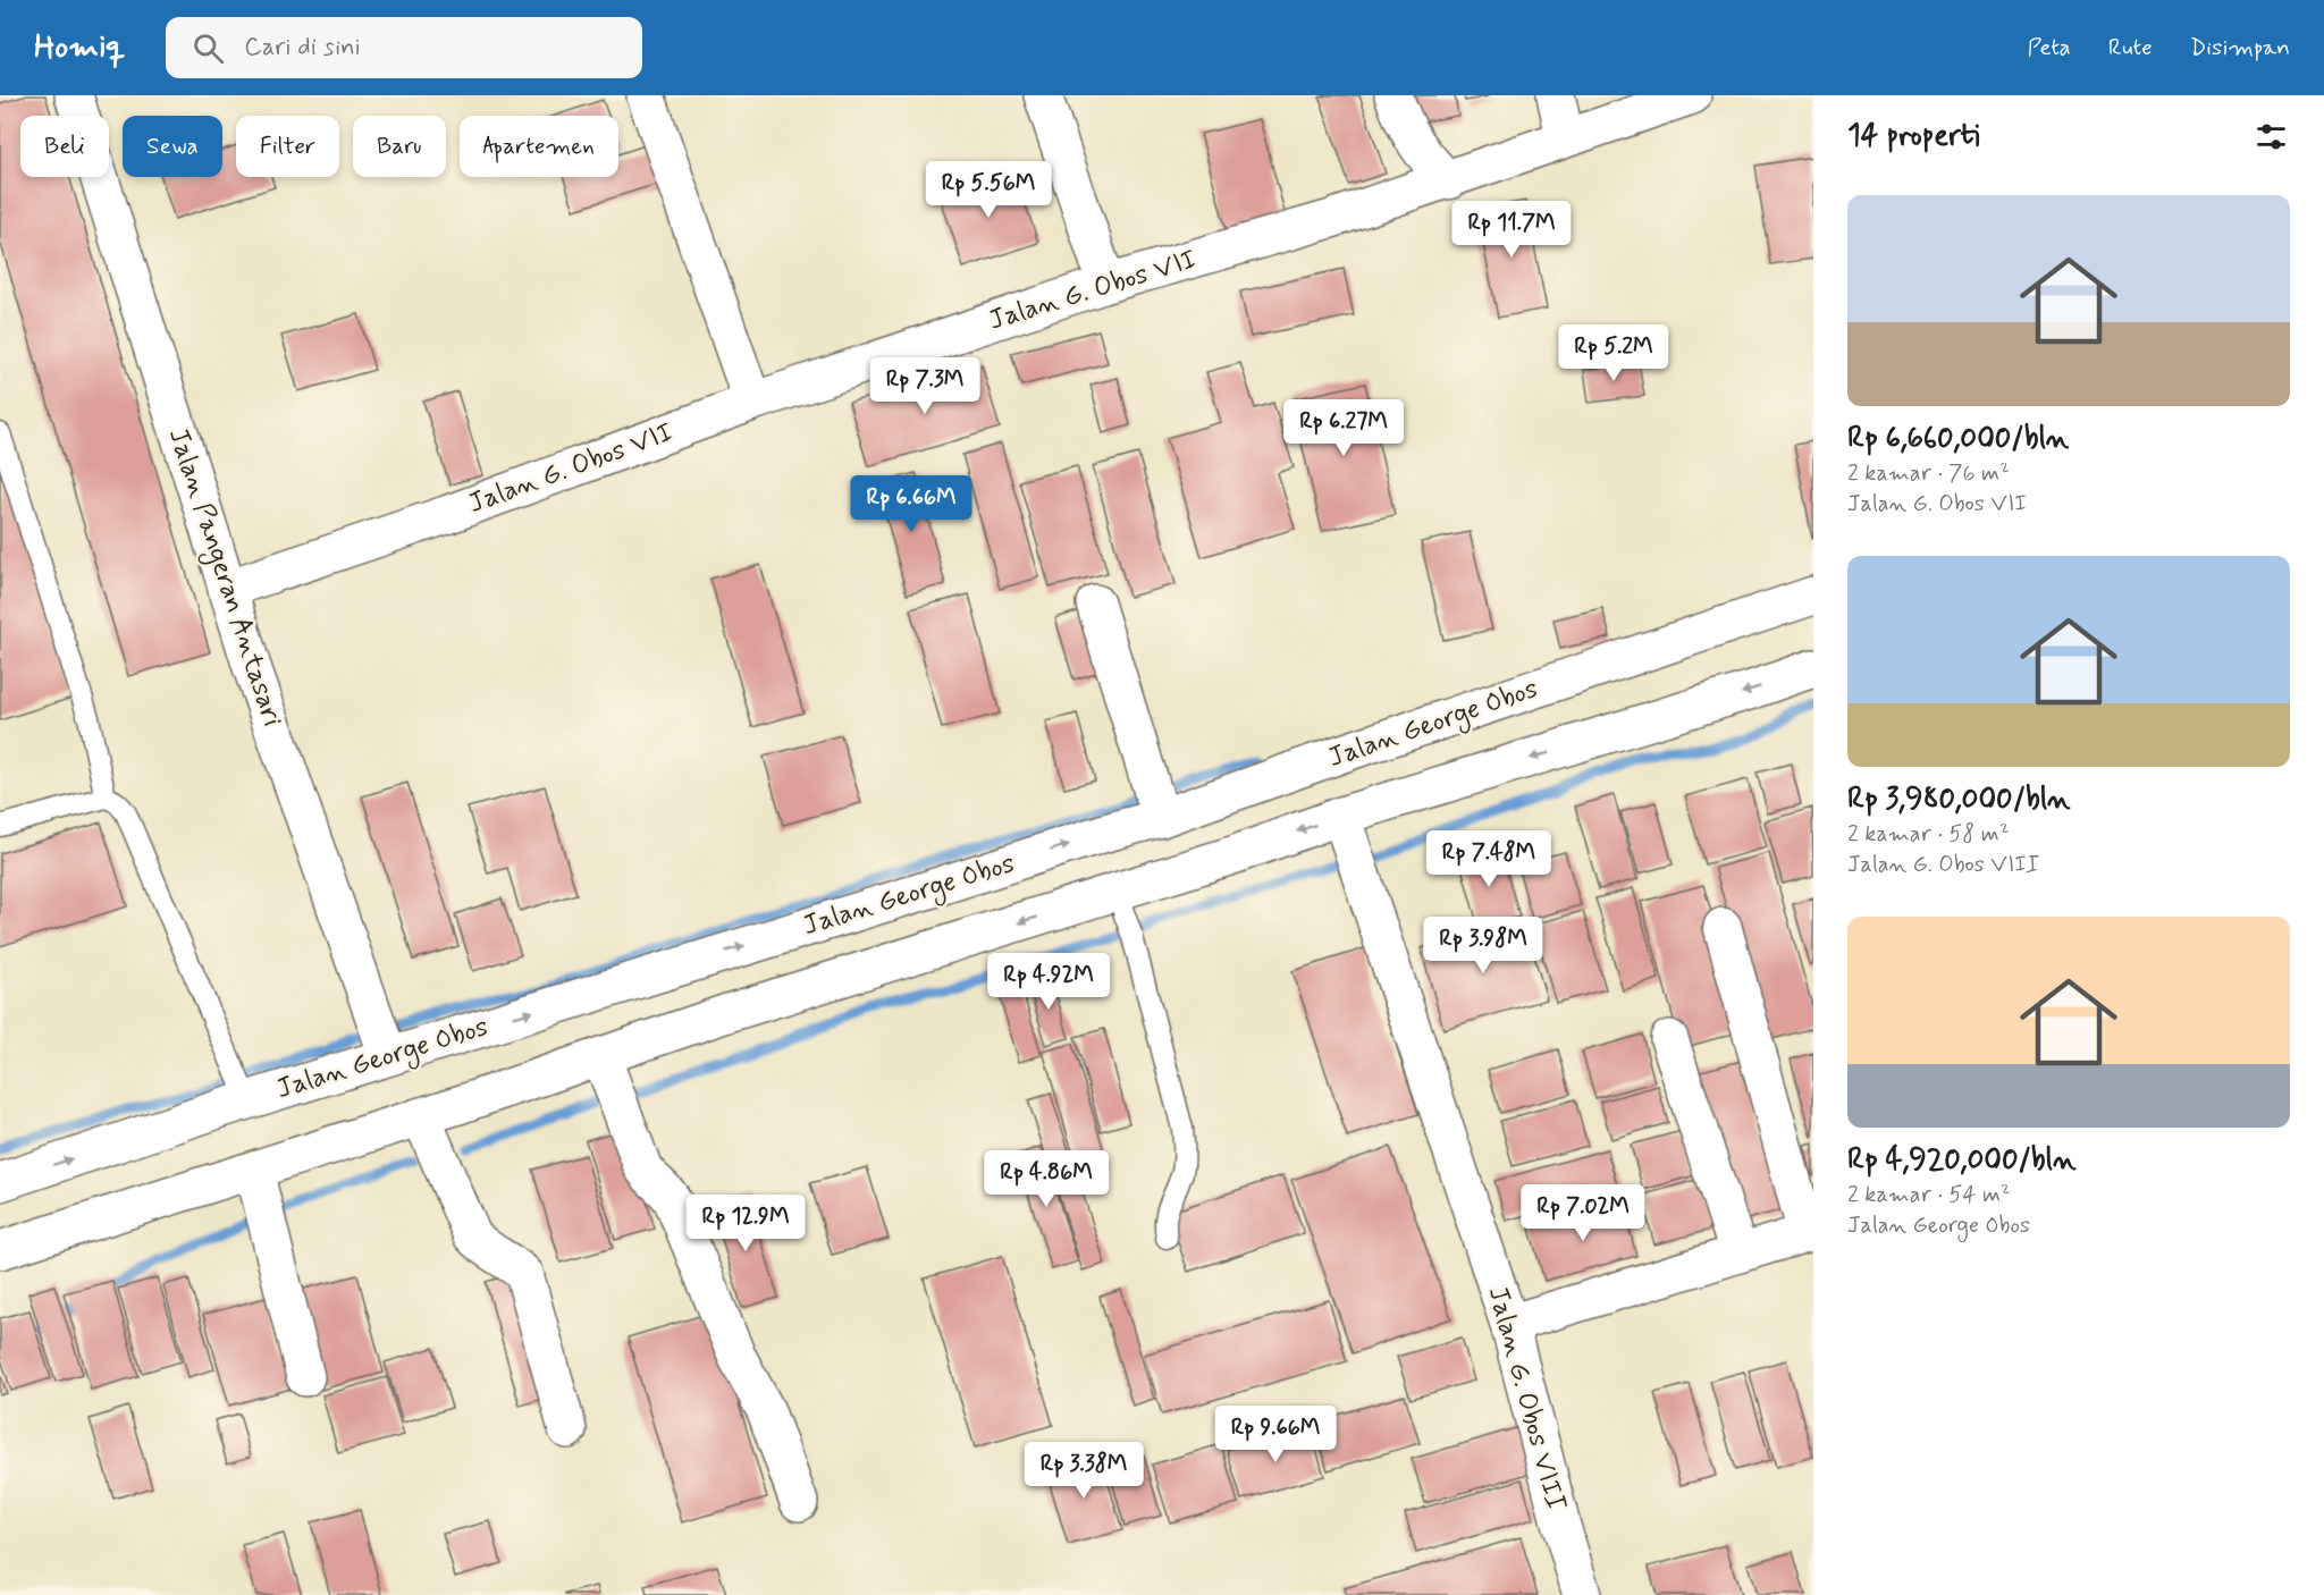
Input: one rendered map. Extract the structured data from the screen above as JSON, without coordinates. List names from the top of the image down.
{
  "streets": {
    "street": [
      "Jalan G. Obos VII",
      "Jalan Pangeran Antasari",
      "Jalan George Obos",
      "Jalan G. Obos VIII"
    ]
  },
  "crossings": [
    ["Jalan G. Obos VII", "Jalan Pangeran Antasari"],
    ["Jalan Pangeran Antasari", "Jalan George Obos"],
    ["Jalan George Obos", "Jalan G. Obos VIII"]
  ],
  "page": {
    "header": "Homiq",
    "search": "Cari di sini",
    "nav": ["Peta", "Rute", "Disimpan"],
    "heading": "14 properti",
    "chip": [
      "Beli",
      "Sewa",
      "Filter",
      "Baru",
      "Apartemen"
    ],
    "price": [
      "Rp 5.56M",
      "Rp 11.7M",
      "Rp 5.2M",
      "Rp 7.3M",
      "Rp 6.27M",
      "Rp 6.66M",
      "Rp 7.48M",
      "Rp 3.98M",
      "Rp 4.92M",
      "Rp 4.86M",
      "Rp 7.02M",
      "Rp 12.9M",
      "Rp 9.66M",
      "Rp 3.38M"
    ],
    "list": [
      {
        "name": "Rp 6,660,000/bln",
        "note": "2 kamar · 76 m² · Jalan G. Obos VII"
      },
      {
        "name": "Rp 3,980,000/bln",
        "note": "2 kamar · 58 m² · Jalan G. Obos VIII"
      },
      {
        "name": "Rp 4,920,000/bln",
        "note": "2 kamar · 54 m² · Jalan George Obos"
      }
    ]
  }
}
